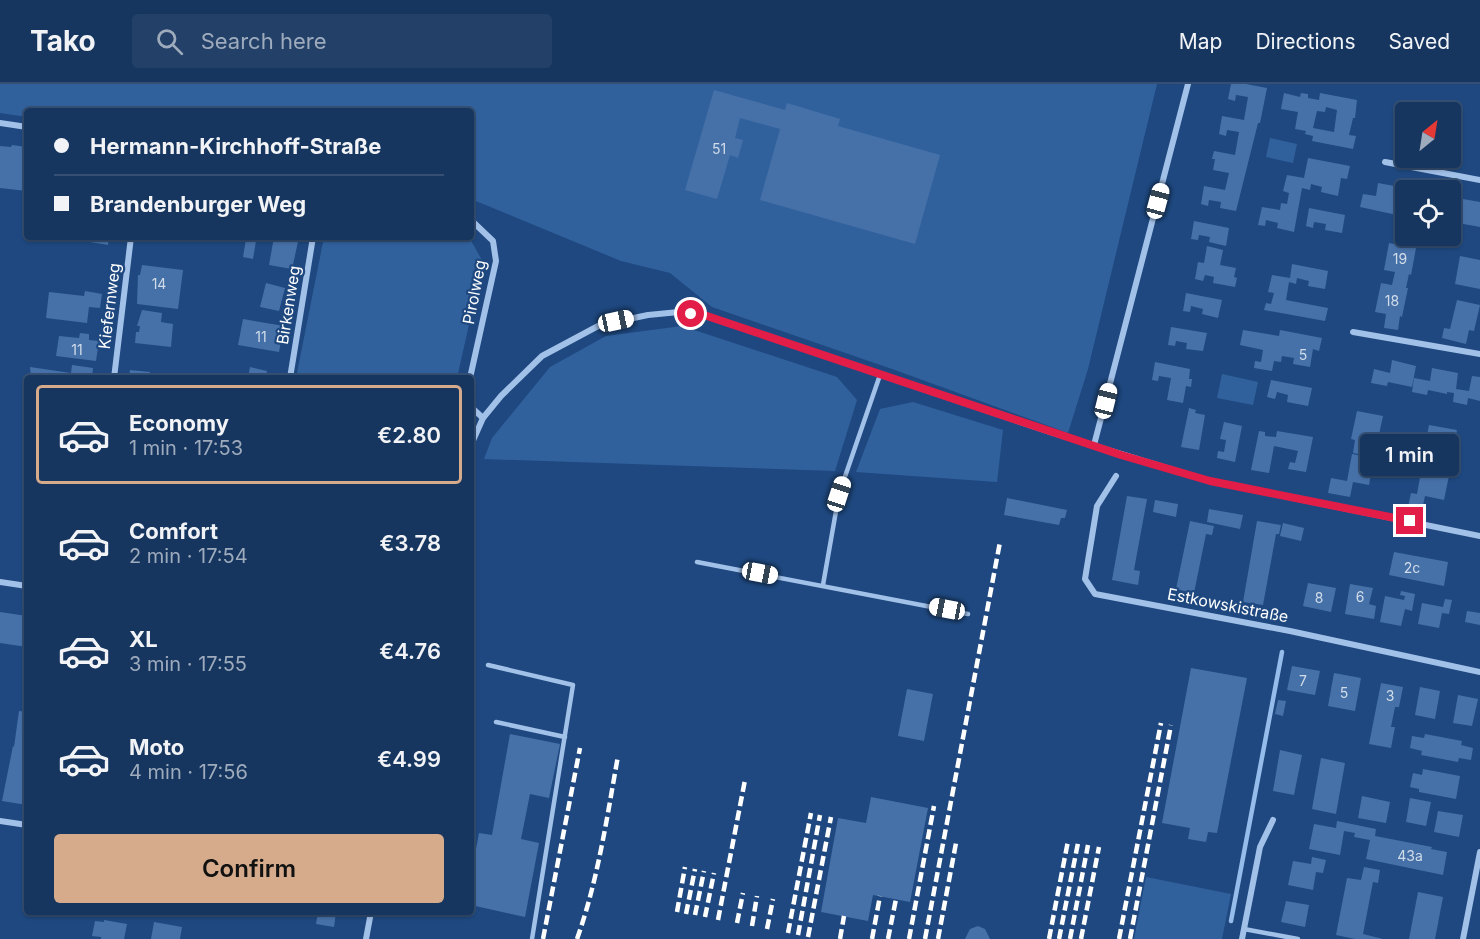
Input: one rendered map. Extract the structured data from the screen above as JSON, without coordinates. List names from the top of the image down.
{
  "streets": {
    "street": [
      "Pirolweg",
      "Birkenweg",
      "Kiefernweg",
      "Estkowskistraße"
    ]
  },
  "house_numbers": [
    "51",
    "19",
    "14",
    "18",
    "11",
    "11",
    "5",
    "2c",
    "6",
    "8",
    "7",
    "5",
    "3",
    "43a"
  ],
  "north": "top right",
  "page": {
    "header": "Tako",
    "search": "Search here",
    "nav": ["Map", "Directions", "Saved"],
    "banner": ["Hermann-Kirchhoff-Straße", "Brandenburger Weg"],
    "list": [
      {
        "name": "Economy",
        "note": "1 min · 17:53",
        "value": "€2.80"
      },
      {
        "name": "Comfort",
        "note": "2 min · 17:54",
        "value": "€3.78"
      },
      {
        "name": "XL",
        "note": "3 min · 17:55",
        "value": "€4.76"
      },
      {
        "name": "Moto",
        "note": "4 min · 17:56",
        "value": "€4.99"
      }
    ],
    "bubble": "1 min",
    "buttons": "Confirm"
  }
}
